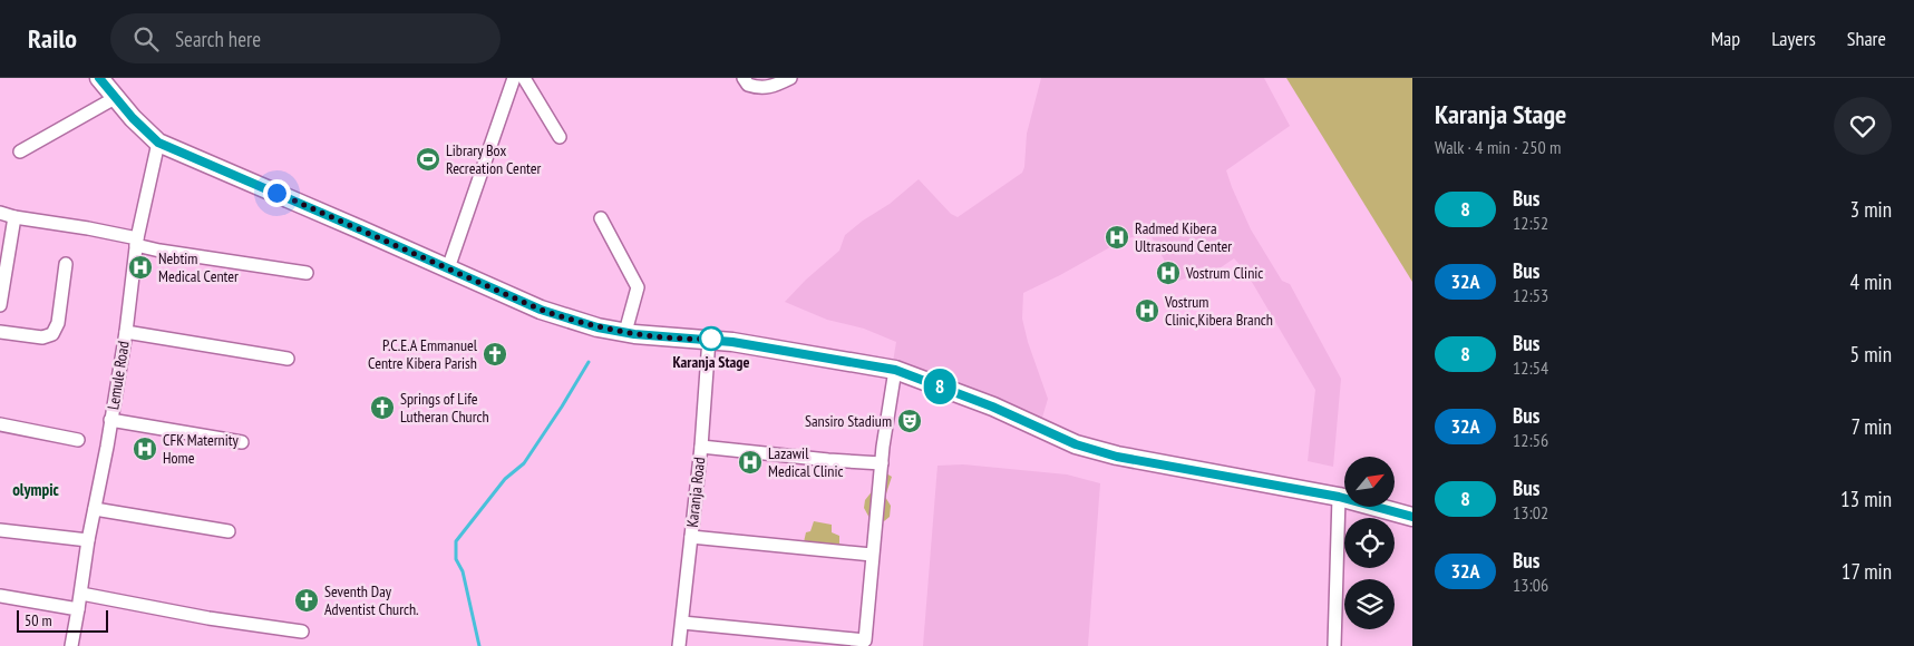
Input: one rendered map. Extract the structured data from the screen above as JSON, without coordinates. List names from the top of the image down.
{
  "streets": {
    "street": ["Lemule Road", "Karanja Road"]
  },
  "districts": ["olympic"],
  "places": {
    "sports": ["Library Box Recreation Center"],
    "hospital": [
      "Radmed Kibera Ultrasound Center",
      "Nebtim Medical Center",
      "Vostrum Clinic",
      "Vostrum Clinic,Kibera Branch",
      "CFK Maternity Home",
      "Lazawil Medical Clinic"
    ],
    "other": ["Karanja Stage"],
    "church": ["P.C.E.A Emmanuel Centre Kibera Parish", "Springs of Life Lutheran Church", "Seventh Day Adventist Church."],
    "theatre": ["Sansiro Stadium"]
  },
  "lines": ["bus line 8"],
  "scale_bar": "50 m",
  "north": "top right",
  "page": {
    "header": "Railo",
    "search": "Search here",
    "nav": ["Map", "Layers", "Share"],
    "on_map": "8",
    "heading": ["Karanja Stage", "Walk · 4 min · 250 m"],
    "list": [
      {
        "mark": "8",
        "name": "Bus",
        "note": "12:52",
        "value": "3 min"
      },
      {
        "mark": "32A",
        "name": "Bus",
        "note": "12:53",
        "value": "4 min"
      },
      {
        "mark": "8",
        "name": "Bus",
        "note": "12:54",
        "value": "5 min"
      },
      {
        "mark": "32A",
        "name": "Bus",
        "note": "12:56",
        "value": "7 min"
      },
      {
        "mark": "8",
        "name": "Bus",
        "note": "13:02",
        "value": "13 min"
      },
      {
        "mark": "32A",
        "name": "Bus",
        "note": "13:06",
        "value": "17 min"
      }
    ],
    "scale": "50 m"
  }
}
